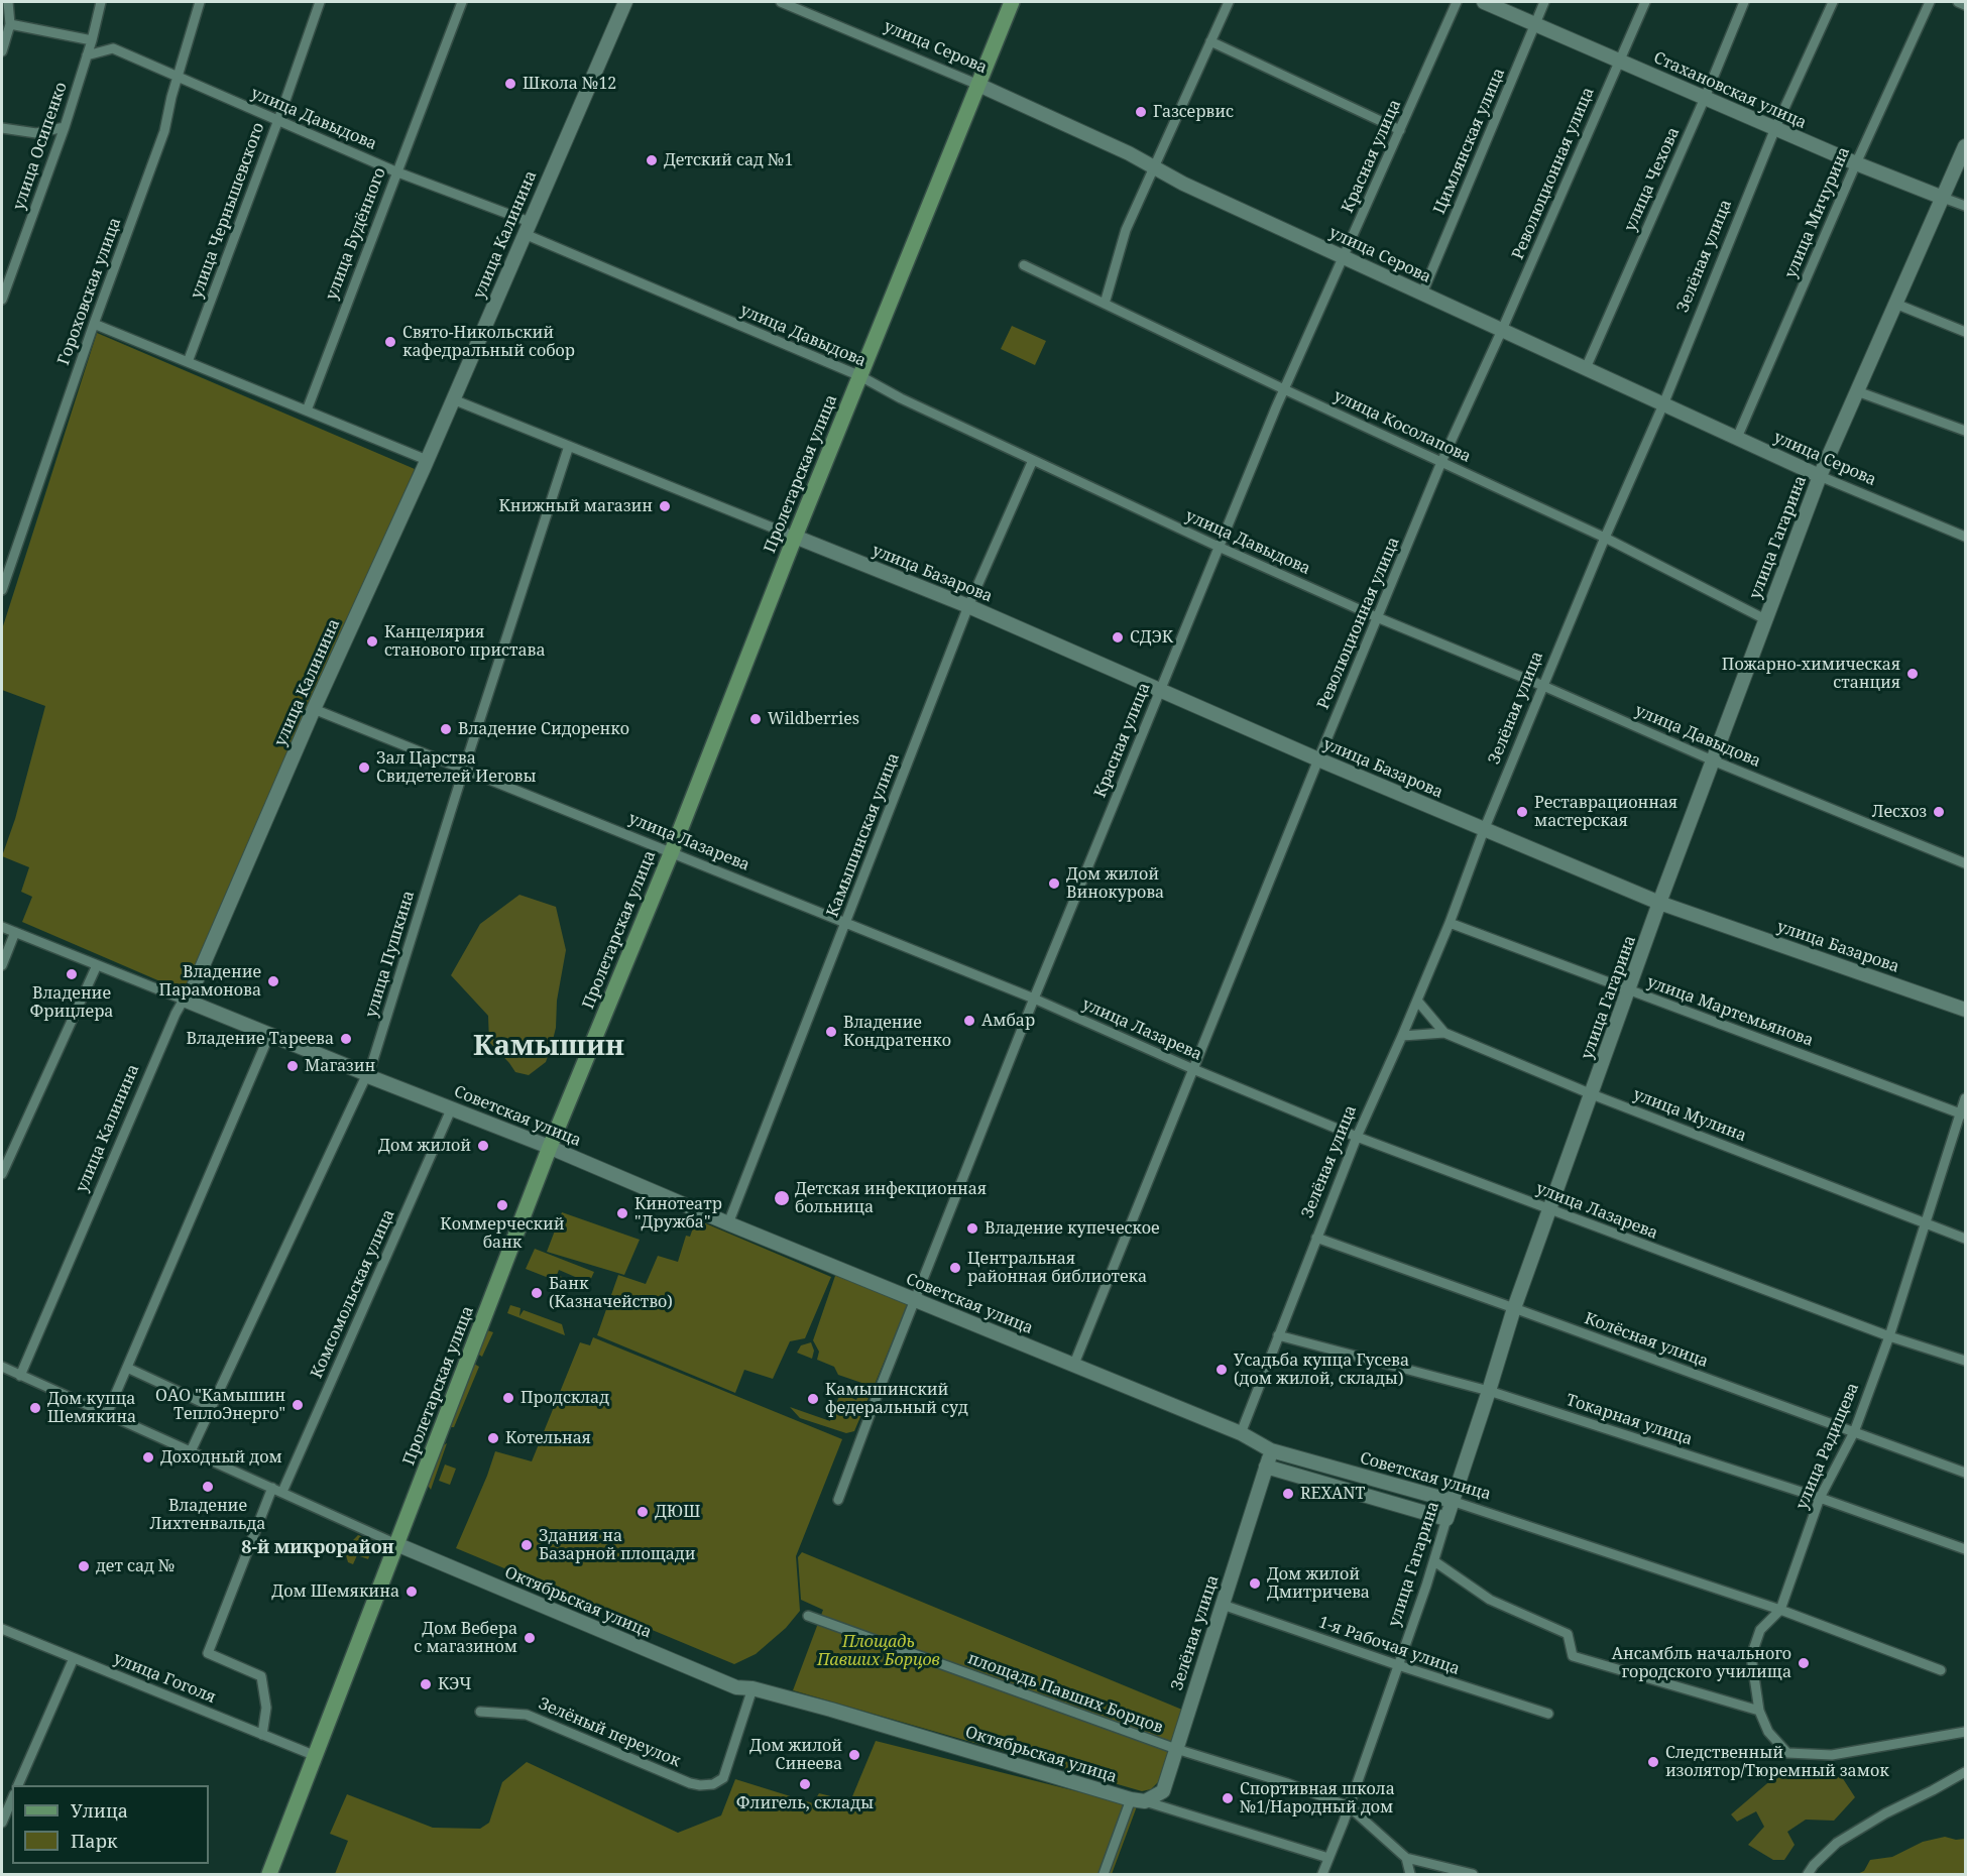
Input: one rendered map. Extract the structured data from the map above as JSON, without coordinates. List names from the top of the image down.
{
  "streets": {
    "main road": ["Пролетарская улица"],
    "street": [
      "улица Серова",
      "Стахановская улица",
      "улица Давыдова",
      "Цимлянская улица",
      "улица Осипенко",
      "Красная улица",
      "Революционная улица",
      "улица Чехова",
      "улица Чернышевского",
      "улица Мичурина",
      "улица Будённого",
      "улица Калинина",
      "Зелёная улица",
      "Гороховская улица",
      "улица Косолапова",
      "улица Гагарина",
      "улица Базарова",
      "Камышинская улица",
      "улица Лазарева",
      "улица Пушкина",
      "улица Мартемьянова",
      "улица Мулина",
      "Советская улица",
      "Комсомольская улица",
      "Колёсная улица",
      "Токарная улица",
      "улица Радищева",
      "Октябрьская улица",
      "1-я Рабочая улица",
      "улица Гоголя",
      "площадь Павших Борцов",
      "Зелёный переулок"
    ]
  },
  "crossings": [
    ["улица Серова", "Цимлянская улица"],
    ["улица Серова", "Красная улица"],
    ["улица Серова", "Революционная улица"],
    ["улица Серова", "улица Чехова"],
    ["улица Серова", "улица Мичурина"],
    ["улица Серова", "Зелёная улица"],
    ["улица Серова", "Пролетарская улица"],
    ["улица Серова", "улица Гагарина"],
    ["Стахановская улица", "Цимлянская улица"],
    ["Стахановская улица", "Революционная улица"],
    ["Стахановская улица", "улица Чехова"],
    ["Стахановская улица", "улица Мичурина"],
    ["Стахановская улица", "Зелёная улица"],
    ["Стахановская улица", "улица Гагарина"],
    ["улица Давыдова", "улица Осипенко"],
    ["улица Давыдова", "Красная улица"],
    ["улица Давыдова", "Революционная улица"],
    ["улица Давыдова", "улица Чернышевского"],
    ["улица Давыдова", "улица Будённого"],
    ["улица Давыдова", "улица Калинина"],
    ["улица Давыдова", "Зелёная улица"],
    ["улица Давыдова", "Гороховская улица"],
    ["улица Давыдова", "Пролетарская улица"],
    ["улица Давыдова", "улица Гагарина"],
    ["улица Давыдова", "Камышинская улица"],
    ["Красная улица", "улица Косолапова"],
    ["Красная улица", "улица Базарова"],
    ["Красная улица", "улица Лазарева"],
    ["Красная улица", "Советская улица"],
    ["Революционная улица", "улица Косолапова"],
    ["Революционная улица", "улица Базарова"],
    ["Революционная улица", "улица Лазарева"],
    ["Революционная улица", "Советская улица"],
    ["улица Калинина", "улица Лазарева"],
    ["улица Калинина", "Советская улица"],
    ["улица Калинина", "Октябрьская улица"],
    ["Зелёная улица", "улица Косолапова"],
    ["Зелёная улица", "улица Базарова"],
    ["Зелёная улица", "улица Лазарева"],
    ["Зелёная улица", "улица Мартемьянова"],
    ["Зелёная улица", "улица Мулина"],
    ["Зелёная улица", "Советская улица"],
    ["Зелёная улица", "Колёсная улица"],
    ["Зелёная улица", "Токарная улица"],
    ["Зелёная улица", "Октябрьская улица"],
    ["Зелёная улица", "1-я Рабочая улица"],
    ["Зелёная улица", "площадь Павших Борцов"],
    ["улица Косолапова", "улица Гагарина"],
    ["Пролетарская улица", "улица Базарова"],
    ["Пролетарская улица", "улица Лазарева"],
    ["Пролетарская улица", "Советская улица"],
    ["Пролетарская улица", "Октябрьская улица"],
    ["Пролетарская улица", "улица Гоголя"],
    ["улица Гагарина", "улица Базарова"],
    ["улица Гагарина", "улица Лазарева"],
    ["улица Гагарина", "улица Мартемьянова"],
    ["улица Гагарина", "улица Мулина"],
    ["улица Гагарина", "Советская улица"],
    ["улица Гагарина", "Колёсная улица"],
    ["улица Гагарина", "Токарная улица"],
    ["улица Гагарина", "1-я Рабочая улица"],
    ["улица Гагарина", "площадь Павших Борцов"],
    ["улица Базарова", "Камышинская улица"],
    ["Камышинская улица", "улица Лазарева"],
    ["Камышинская улица", "Советская улица"],
    ["улица Лазарева", "улица Пушкина"],
    ["улица Лазарева", "улица Радищева"],
    ["улица Пушкина", "Советская улица"],
    ["улица Пушкина", "Октябрьская улица"],
    ["улица Мартемьянова", "улица Радищева"],
    ["улица Мулина", "улица Радищева"],
    ["Советская улица", "Комсомольская улица"],
    ["Советская улица", "улица Радищева"],
    ["Комсомольская улица", "Октябрьская улица"],
    ["Колёсная улица", "улица Радищева"],
    ["Токарная улица", "улица Радищева"],
    ["Октябрьская улица", "Зелёный переулок"]
  ],
  "districts": ["Камышин", "8-й микрорайон"],
  "parks": ["Площадь Павших Борцов"],
  "places": [
    "Школа №12",
    "Газсервис",
    "Детский сад №1",
    "Свято-Никольский кафедральный собор",
    "Книжный магазин",
    "СДЭК",
    "Канцелярия станового пристава",
    "Пожарно-химическая станция",
    "Wildberries",
    "Владение Сидоренко",
    "Зал Царства Свидетелей Иеговы",
    "Реставрационная мастерская",
    "Лесхоз",
    "Дом жилой Винокурова",
    "Владение Фрицлера",
    "Владение Парамонова",
    "Амбар",
    "Владение Кондратенко",
    "Владение Тареева",
    "Магазин",
    "Дом жилой",
    "Детская инфекционная больница",
    "Коммерческий банк",
    "Кинотеатр \"Дружба\"",
    "Владение купеческое",
    "Центральная районная библиотека",
    "Банк (Казначейство)",
    "Усадьба купца Гусева (дом жилой, склады)",
    "Продсклад",
    "Камышинский федеральный суд",
    "ОАО \"Камышин ТеплоЭнерго\"",
    "Дом купца Шемякина",
    "Котельная",
    "Доходный дом",
    "Владение Лихтенвальда",
    "REXANT",
    "ДЮШ",
    "Здания на Базарной площади",
    "дет сад №",
    "Дом жилой Дмитричева",
    "Дом Шемякина",
    "Дом Вебера с магазином",
    "Ансамбль начального городского училища",
    "КЭЧ",
    "Дом жилой Синеева",
    "Следственный изолятор/Тюремный замок",
    "Флигель, склады",
    "Спортивная школа №1/Народный дом"
  ],
  "legend": ["Улица", "Парк"]
}
